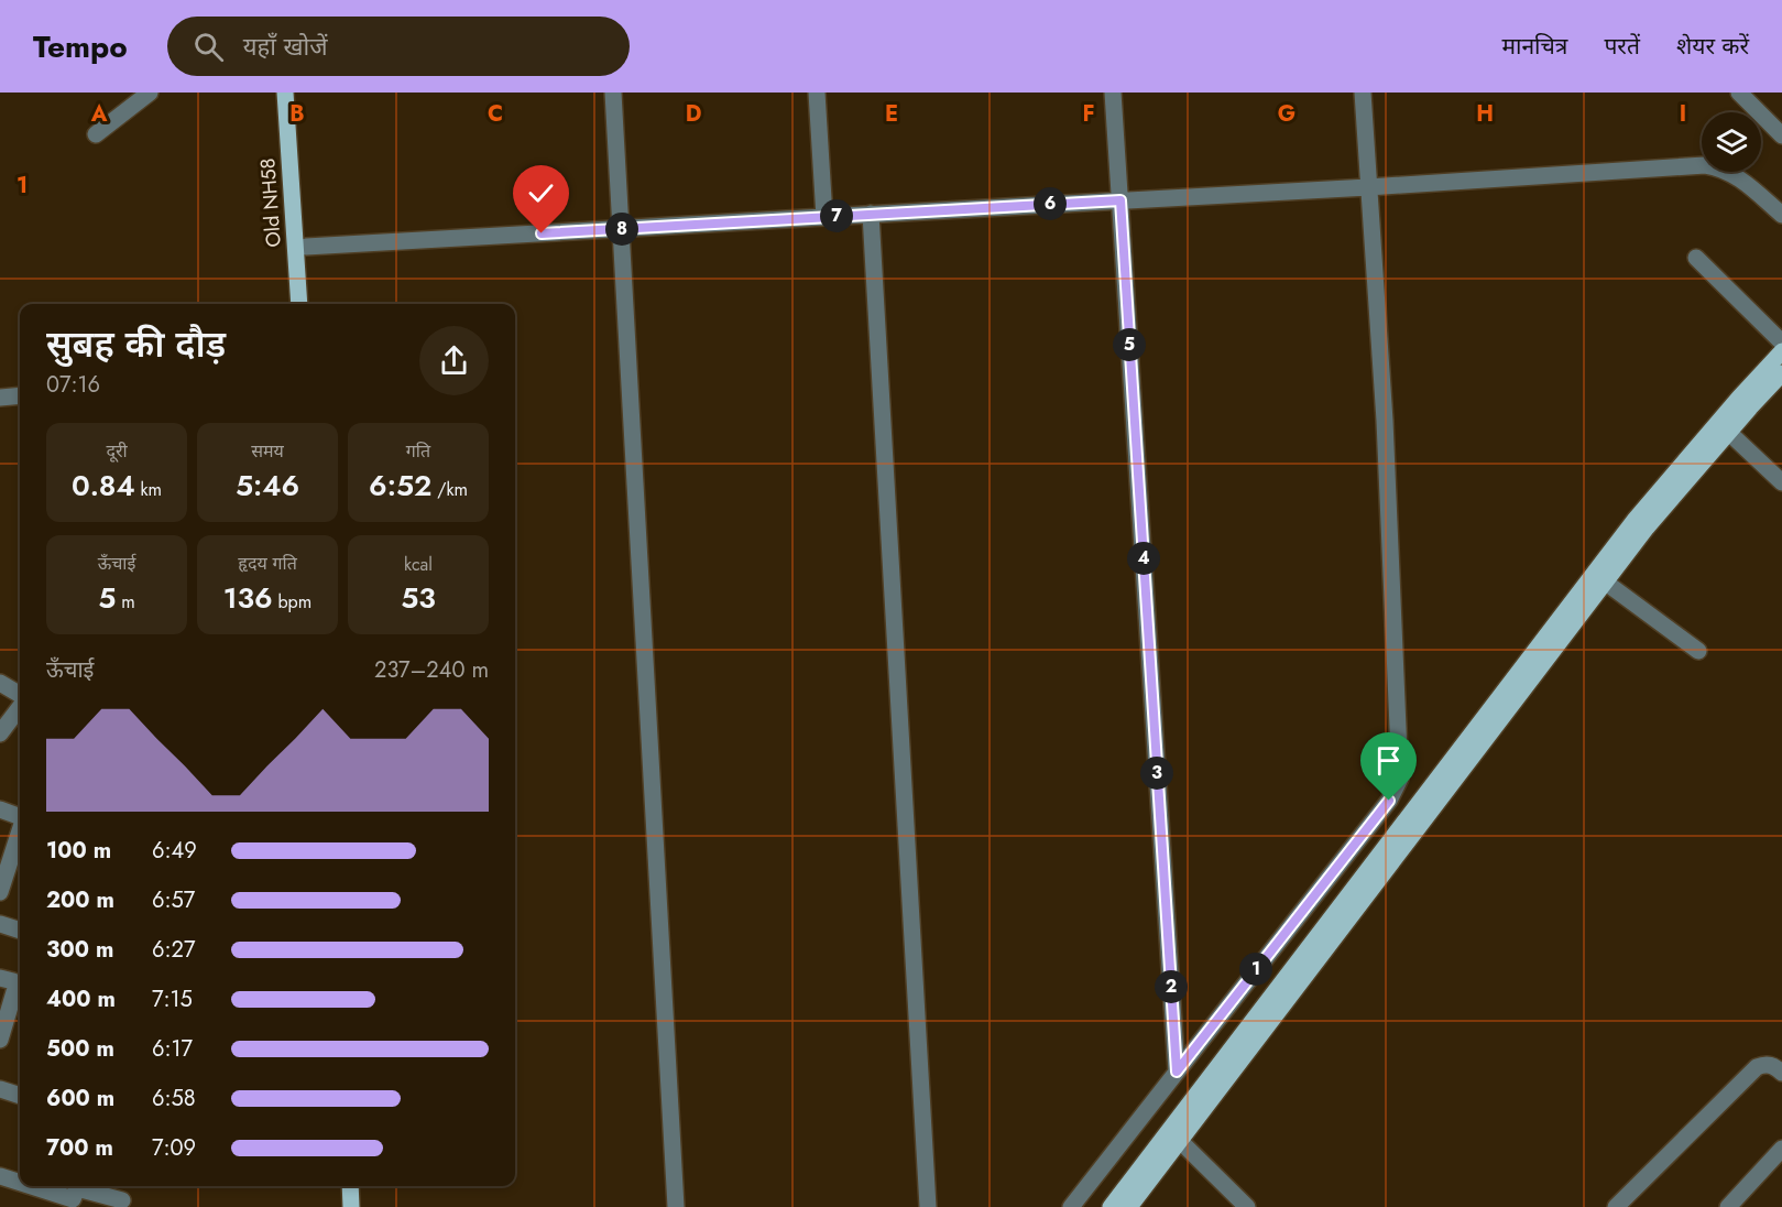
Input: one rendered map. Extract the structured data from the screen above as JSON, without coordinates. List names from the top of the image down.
{
  "streets": {
    "main road": ["Old NH58"]
  },
  "page": {
    "header": "Tempo",
    "search": "यहाँ खोजें",
    "nav": ["मानचित्र", "परतें", "शेयर करें"],
    "pins": [
      "6",
      "7",
      "8",
      "5",
      "4",
      "3",
      "1",
      "2"
    ],
    "heading": ["सुबह की दौड़", "07:16"],
    "stats": [
      ["दूरी", "0.84 km"],
      ["समय", "5:46"],
      ["गति", "6:52 /km"],
      ["ऊँचाई", "5 m"],
      ["हृदय गति", "136 bpm"],
      ["kcal", "53"]
    ],
    "chart": ["ऊँचाई", "237–240 m"],
    "list": [
      {
        "name": "100 m",
        "note": "6:49"
      },
      {
        "name": "200 m",
        "note": "6:57"
      },
      {
        "name": "300 m",
        "note": "6:27"
      },
      {
        "name": "400 m",
        "note": "7:15"
      },
      {
        "name": "500 m",
        "note": "6:17"
      },
      {
        "name": "600 m",
        "note": "6:58"
      },
      {
        "name": "700 m",
        "note": "7:09"
      }
    ]
  },
  "grid": {
    "columns": [
      "A",
      "B",
      "C",
      "D",
      "E",
      "F",
      "G",
      "H",
      "I"
    ],
    "rows": ["1"]
  }
}
